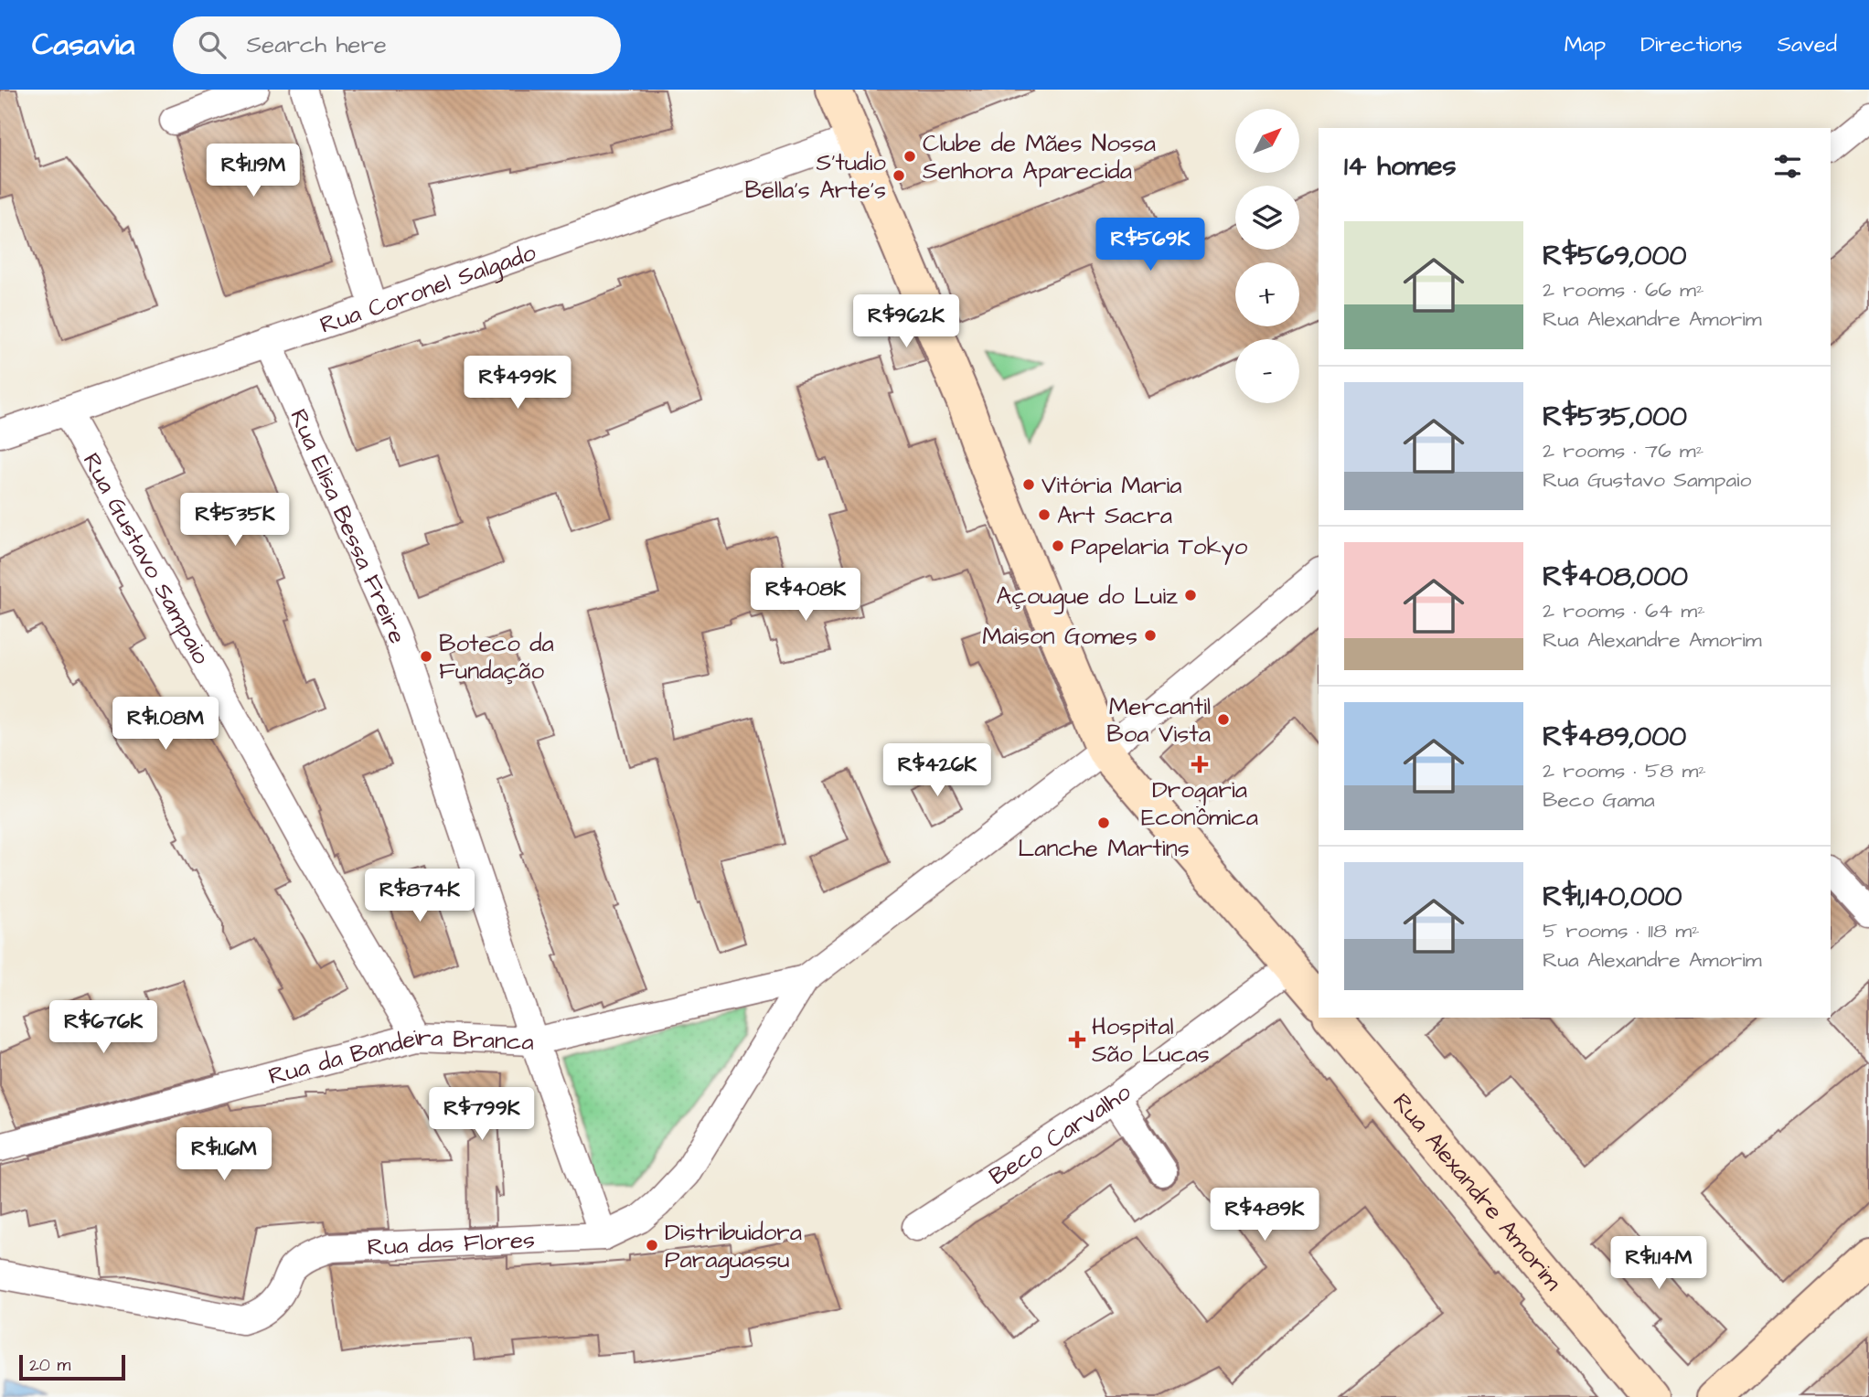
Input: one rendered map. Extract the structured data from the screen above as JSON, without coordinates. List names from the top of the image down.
{
  "streets": {
    "street": [
      "Rua Coronel Salgado",
      "Rua Elisa Bessa Freire",
      "Rua Gustavo Sampaio",
      "Rua da Bandeira Branca",
      "Beco Carvalho",
      "Rua Alexandre Amorim",
      "Rua das Flores"
    ]
  },
  "crossings": [
    ["Rua Coronel Salgado", "Rua Elisa Bessa Freire"],
    ["Rua Coronel Salgado", "Rua Gustavo Sampaio"],
    ["Rua Elisa Bessa Freire", "Rua da Bandeira Branca"],
    ["Rua Elisa Bessa Freire", "Rua das Flores"],
    ["Rua Gustavo Sampaio", "Rua da Bandeira Branca"],
    ["Rua da Bandeira Branca", "Rua das Flores"]
  ],
  "places": {
    "other": [
      "Clube de Mães Nossa Senhora Aparecida",
      "S'tudio Bella's Arte's",
      "Vitória Maria",
      "Art Sacra",
      "Papelaria Tokyo",
      "Açougue do Luiz",
      "Maison Gomes",
      "Boteco da Fundação",
      "Mercantil Boa Vista",
      "Lanche Martins",
      "Distribuidora Paraguassu"
    ],
    "health": ["Drogaria Econômica", "Hospital São Lucas"]
  },
  "scale_bar": "20 m",
  "north": "top right",
  "page": {
    "header": "Casavia",
    "search": "Search here",
    "nav": ["Map", "Directions", "Saved"],
    "map_buttons": ["+", "−"],
    "heading": "14 homes",
    "price": [
      "R$1.19M",
      "R$569K",
      "R$962K",
      "R$499K",
      "R$535K",
      "R$408K",
      "R$1.08M",
      "R$426K",
      "R$874K",
      "R$676K",
      "R$799K",
      "R$1.16M",
      "R$489K",
      "R$1.14M"
    ],
    "list": [
      {
        "name": "R$569,000",
        "note": "2 rooms · 66 m² · Rua Alexandre Amorim"
      },
      {
        "name": "R$535,000",
        "note": "2 rooms · 76 m² · Rua Gustavo Sampaio"
      },
      {
        "name": "R$408,000",
        "note": "2 rooms · 64 m² · Rua Alexandre Amorim"
      },
      {
        "name": "R$489,000",
        "note": "2 rooms · 58 m² · Beco Gama"
      },
      {
        "name": "R$1,140,000",
        "note": "5 rooms · 118 m² · Rua Alexandre Amorim"
      }
    ],
    "scale": "20 m"
  }
}
